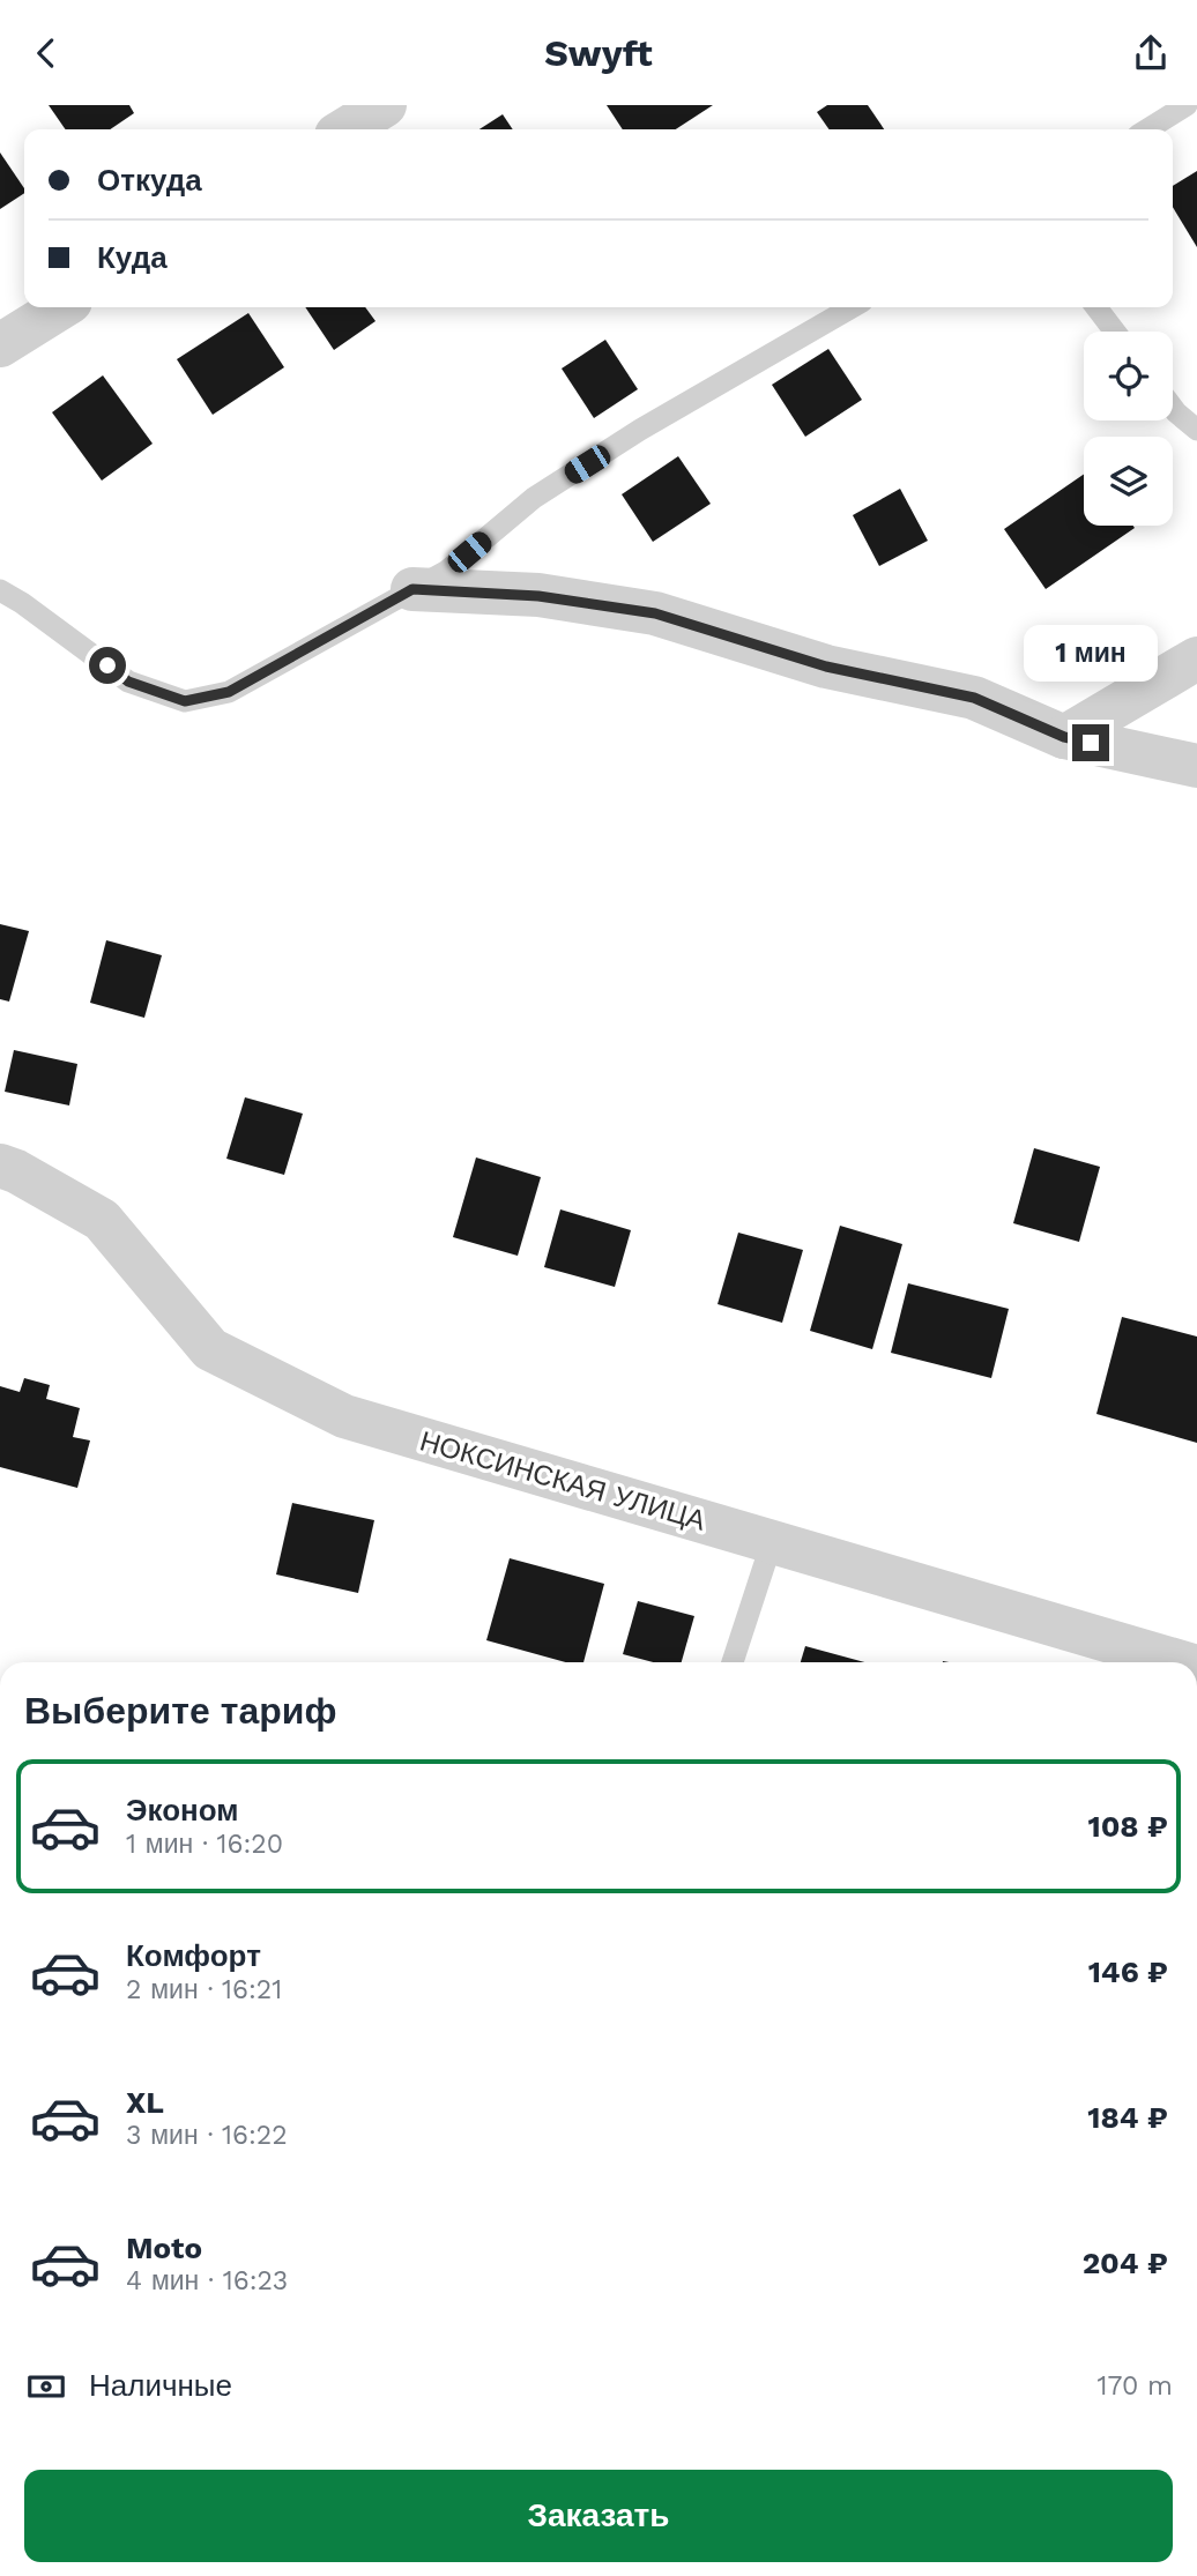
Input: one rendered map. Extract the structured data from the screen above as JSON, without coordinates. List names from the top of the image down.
{
  "streets": {
    "street": ["НОКСИНСКАЯ УЛИЦА"]
  },
  "page": {
    "header": "Swyft",
    "banner": ["Откуда", "Куда"],
    "bubble": "1 мин",
    "heading": "Выберите тариф",
    "list": [
      {
        "name": "Эконом",
        "note": "1 мин · 16:20",
        "value": "108 ₽"
      },
      {
        "name": "Комфорт",
        "note": "2 мин · 16:21",
        "value": "146 ₽"
      },
      {
        "name": "XL",
        "note": "3 мин · 16:22",
        "value": "184 ₽"
      },
      {
        "name": "Moto",
        "note": "4 мин · 16:23",
        "value": "204 ₽"
      }
    ],
    "pay": ["Наличные", "170 m"],
    "buttons": "Заказать"
  }
}
